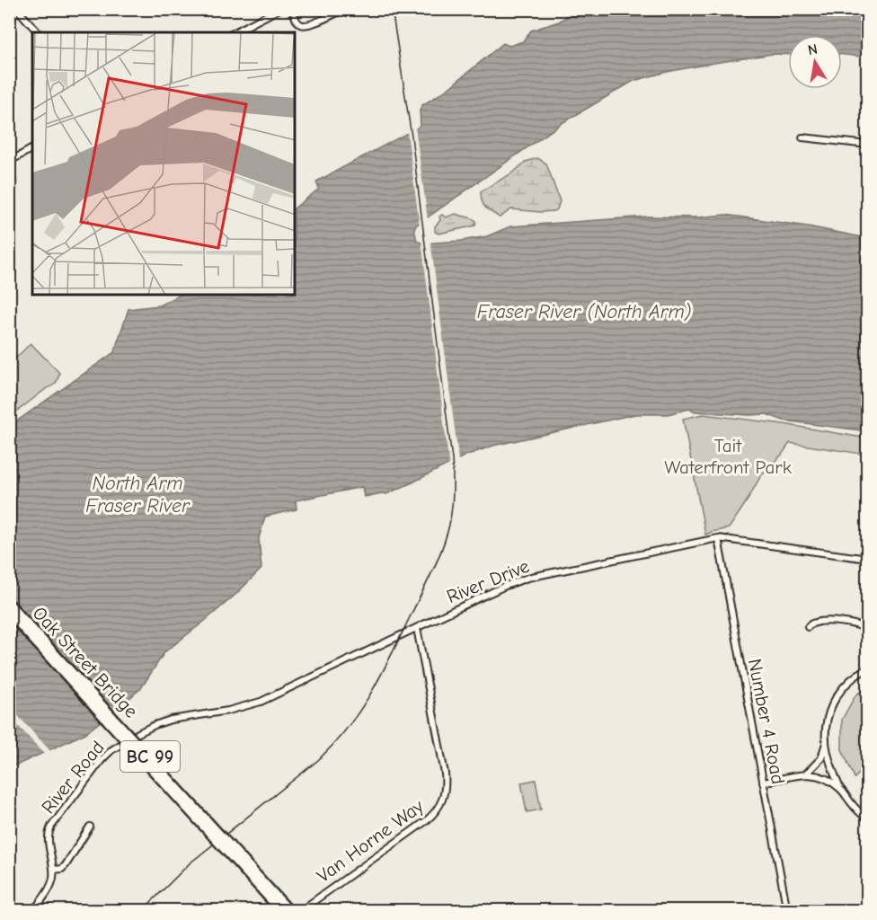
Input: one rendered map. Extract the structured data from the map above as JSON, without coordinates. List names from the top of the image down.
{
  "streets": {
    "highway": ["Oak Street Bridge", "BC 99"],
    "street": [
      "River Drive",
      "Number 4 Road",
      "River Road",
      "Van Horne Way"
    ]
  },
  "crossings": [
    ["River Drive", "Number 4 Road"],
    ["River Drive", "River Road"],
    ["River Drive", "Van Horne Way"]
  ],
  "water": ["Fraser River (North Arm)", "North Arm Fraser River"],
  "parks": ["Tait Waterfront Park"],
  "north": "top"
}
